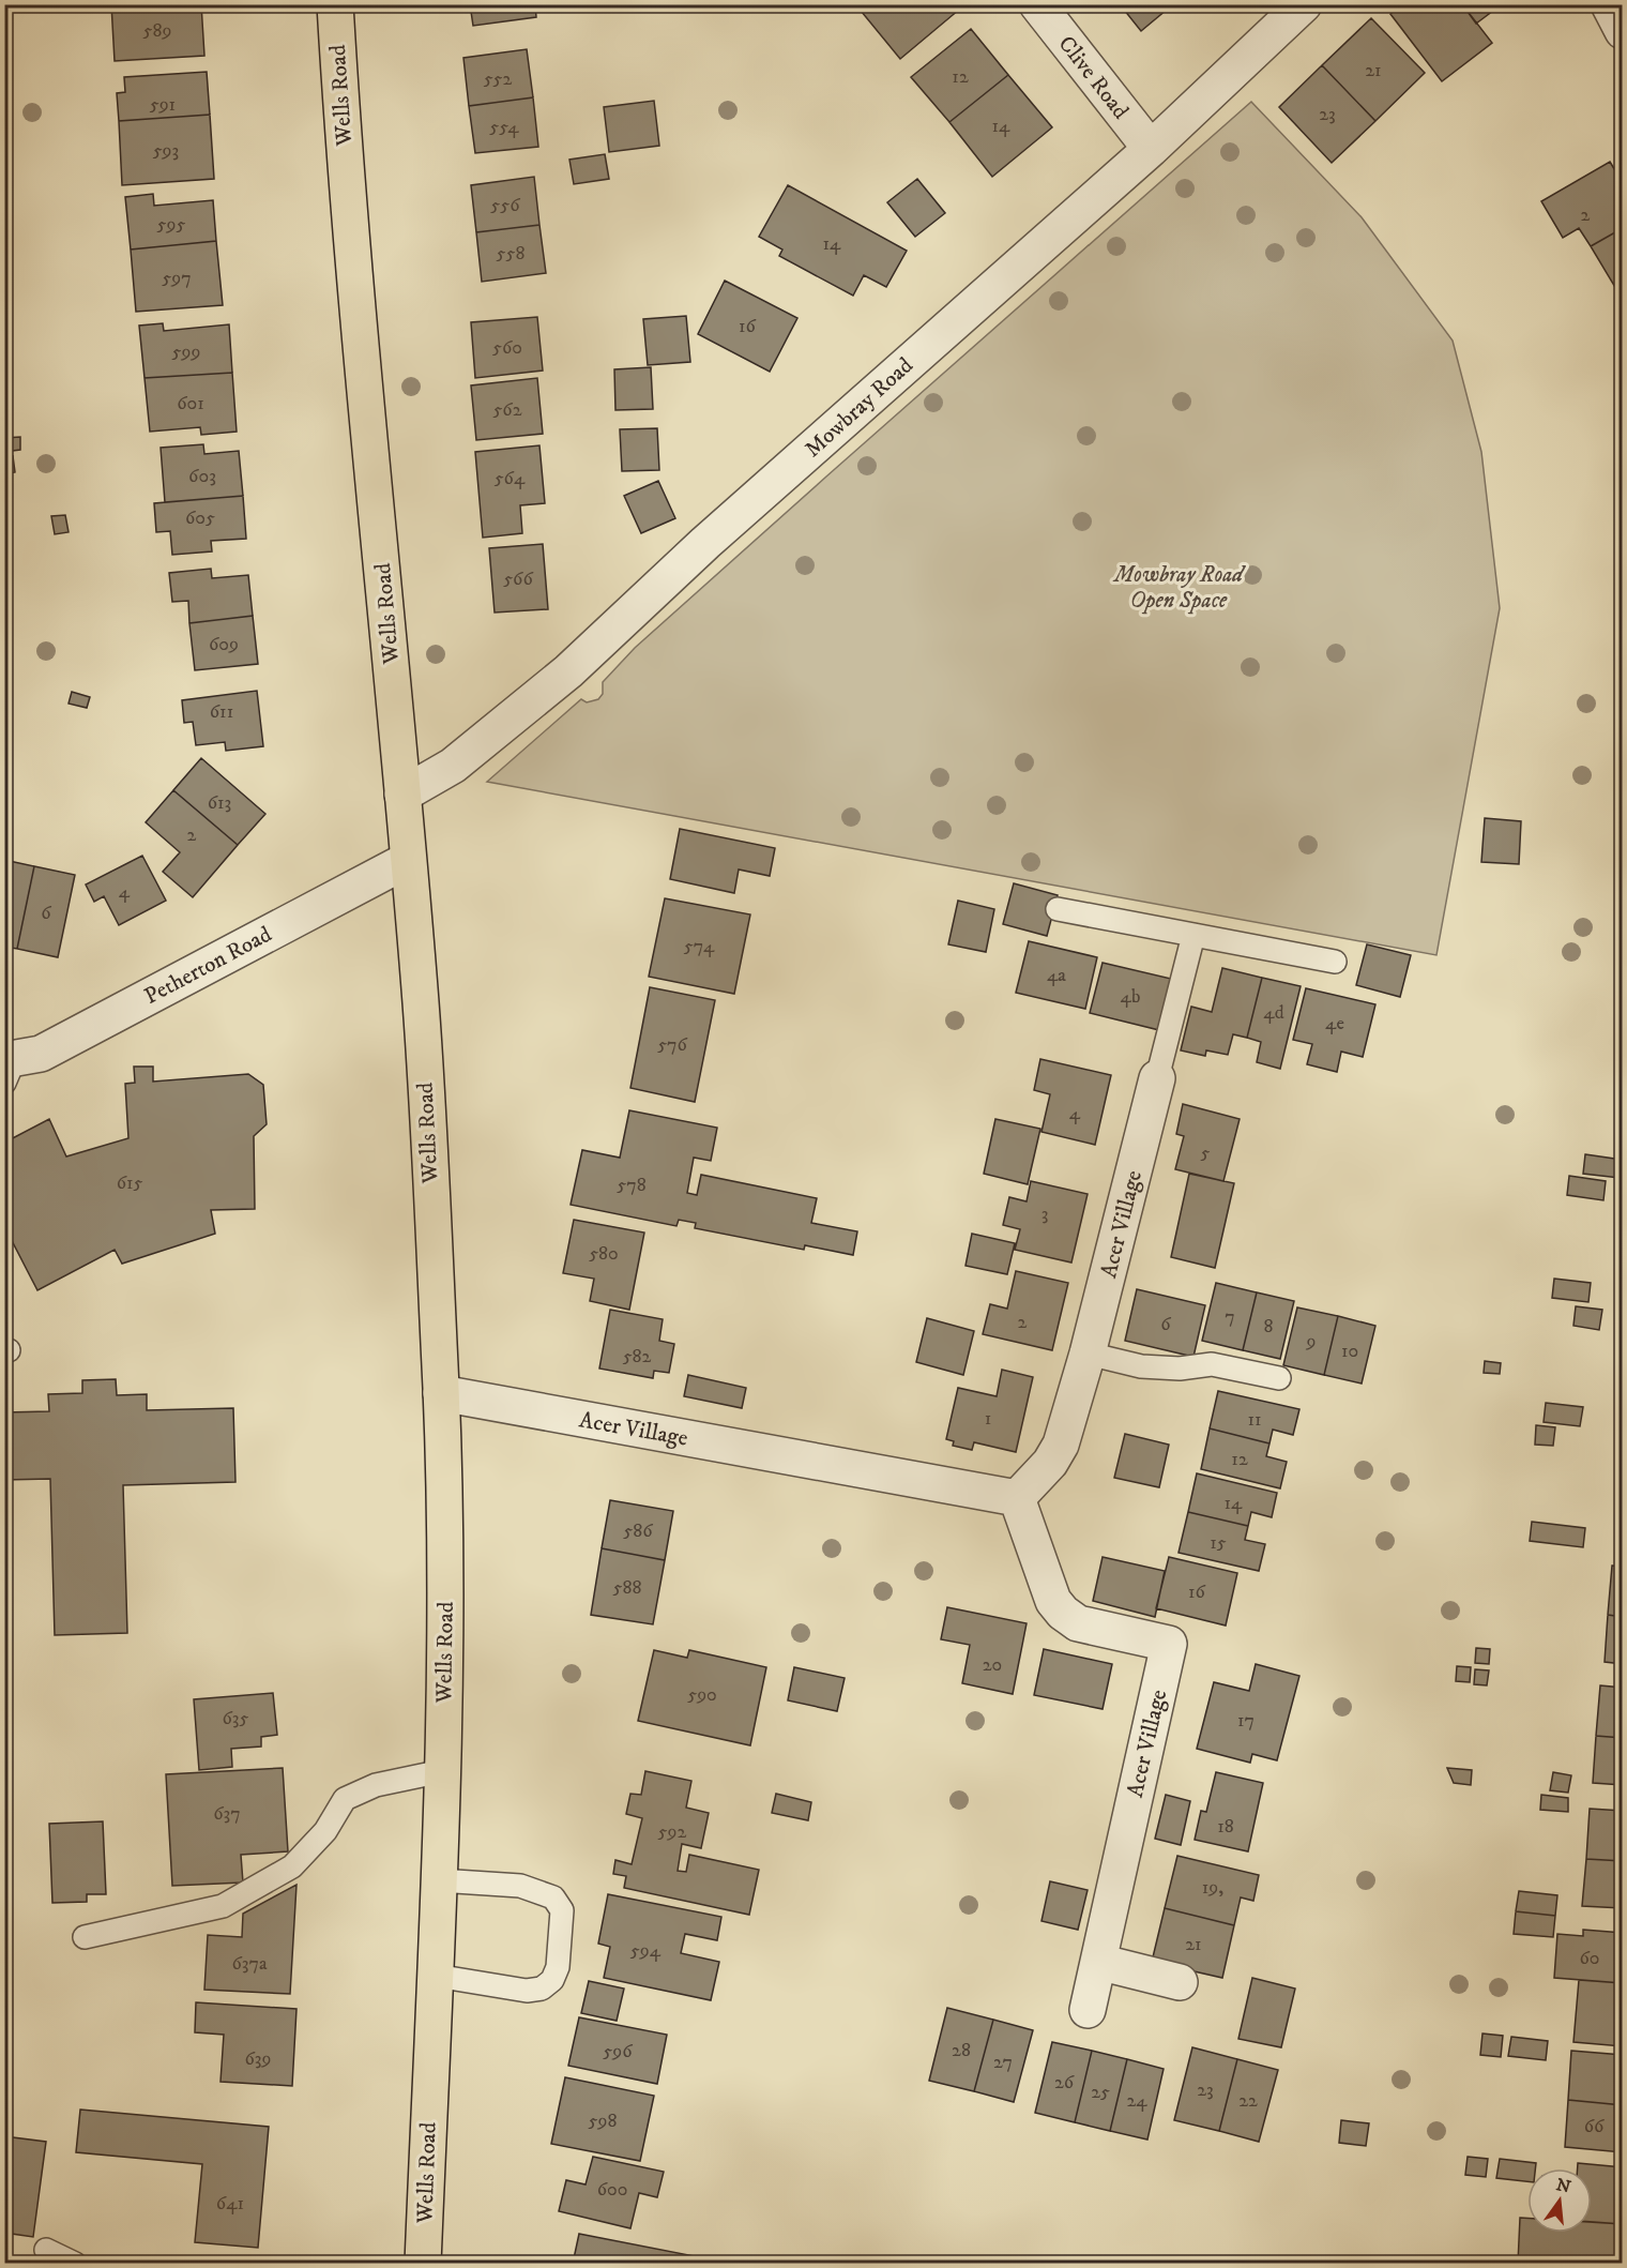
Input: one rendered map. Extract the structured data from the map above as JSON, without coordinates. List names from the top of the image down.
{
  "streets": {
    "highway": ["Wells Road"],
    "street": [
      "Clive Road",
      "Mowbray Road",
      "Petherton Road",
      "Acer Village"
    ]
  },
  "crossings": [
    ["Clive Road", "Mowbray Road"],
    ["Wells Road", "Mowbray Road"],
    ["Wells Road", "Petherton Road"],
    ["Wells Road", "Acer Village"]
  ],
  "parks": ["Mowbray Road Open Space"],
  "house_numbers": [
    "589",
    "21",
    "12",
    "552",
    "591",
    "23",
    "14",
    "554",
    "593",
    "556",
    "2",
    "595",
    "14",
    "558",
    "597",
    "16",
    "560",
    "599",
    "601",
    "562",
    "603",
    "564",
    "605",
    "566",
    "609",
    "611",
    "613",
    "2",
    "4",
    "6",
    "574",
    "4a",
    "4b",
    "4d",
    "4e",
    "576",
    "4",
    "5",
    "615",
    "578",
    "3",
    "580",
    "7",
    "2",
    "6",
    "8",
    "9",
    "10",
    "582",
    "1",
    "11",
    "12",
    "14",
    "586",
    "15",
    "588",
    "16",
    "20",
    "590",
    "635",
    "17",
    "637",
    "18",
    "592",
    "19,",
    "21",
    "594",
    "60",
    "637a",
    "28",
    "596",
    "639",
    "27",
    "26",
    "23",
    "25",
    "24",
    "22",
    "598",
    "66",
    "600",
    "641"
  ],
  "north": "top"
}
